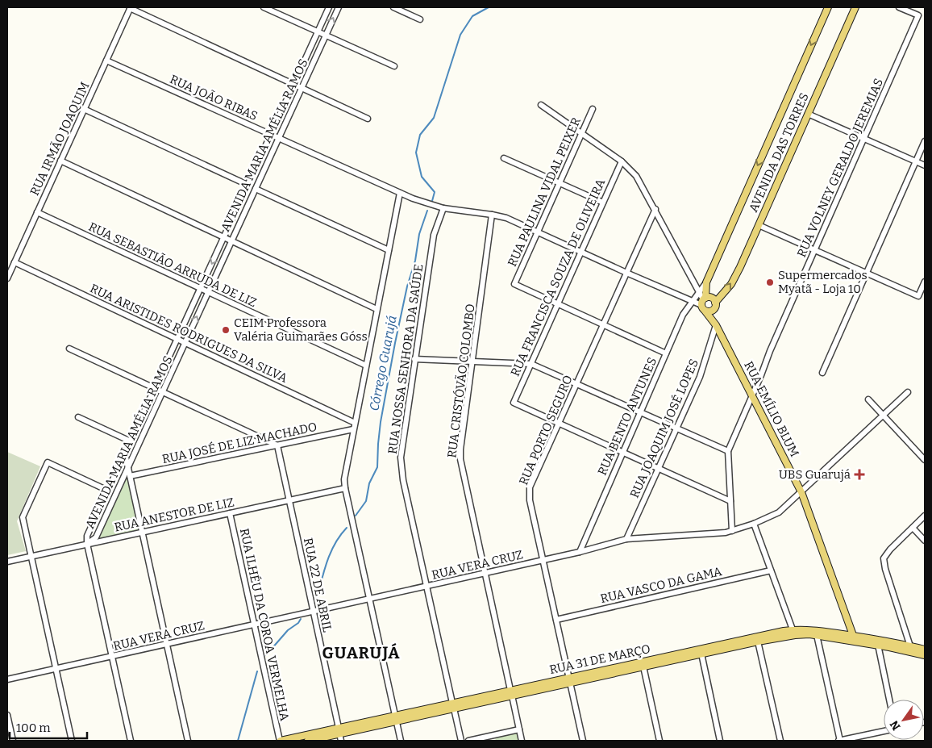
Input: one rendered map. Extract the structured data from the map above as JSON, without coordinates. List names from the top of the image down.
{
  "streets": {
    "main road": ["AVENIDA DAS TORRES", "RUA EMÍLIO BLUM", "RUA 31 DE MARÇO"],
    "street": [
      "RUA JOÃO RIBAS",
      "RUA IRMÃO JOAQUIM",
      "AVENIDA MARIA AMÉLIA RAMOS",
      "RUA VOLNEY GERALDO JEREMIAS",
      "RUA PAULINA VIDAL PEIXER",
      "RUA SEBASTIÃO ARRUDA DE LIZ",
      "RUA FRANCISCA SOUZA DE OLIVEIRA",
      "RUA ARISTIDES RODRIGUES DA SILVA",
      "RUA NOSSA SENHORA DA SAÚDE",
      "RUA CRISTÓVÃO COLOMBO",
      "RUA BENTO ANTUNES",
      "RUA JOAQUIM JOSÉ LOPES",
      "RUA PORTO SEGURO",
      "RUA JOSÉ DE LIZ MACHADO",
      "RUA ANESTOR DE LIZ",
      "RUA VERA CRUZ",
      "RUA 22 DE ABRIL",
      "RUA VASCO DA GAMA",
      "RUA ILHÉU DA COROA VERMELHA"
    ]
  },
  "crossings": [
    ["RUA JOÃO RIBAS", "RUA IRMÃO JOAQUIM"],
    ["RUA JOÃO RIBAS", "AVENIDA MARIA AMÉLIA RAMOS"],
    ["RUA JOÃO RIBAS", "AVENIDA DAS TORRES"],
    ["RUA JOÃO RIBAS", "RUA PAULINA VIDAL PEIXER"],
    ["RUA JOÃO RIBAS", "RUA FRANCISCA SOUZA DE OLIVEIRA"],
    ["RUA JOÃO RIBAS", "RUA NOSSA SENHORA DA SAÚDE"],
    ["RUA JOÃO RIBAS", "RUA CRISTÓVÃO COLOMBO"],
    ["RUA JOÃO RIBAS", "RUA EMÍLIO BLUM"],
    ["RUA JOÃO RIBAS", "RUA BENTO ANTUNES"],
    ["RUA JOÃO RIBAS", "RUA PORTO SEGURO"],
    ["RUA IRMÃO JOAQUIM", "RUA SEBASTIÃO ARRUDA DE LIZ"],
    ["RUA IRMÃO JOAQUIM", "RUA ARISTIDES RODRIGUES DA SILVA"],
    ["AVENIDA MARIA AMÉLIA RAMOS", "RUA SEBASTIÃO ARRUDA DE LIZ"],
    ["AVENIDA MARIA AMÉLIA RAMOS", "RUA ARISTIDES RODRIGUES DA SILVA"],
    ["AVENIDA MARIA AMÉLIA RAMOS", "RUA ANESTOR DE LIZ"],
    ["AVENIDA DAS TORRES", "RUA EMÍLIO BLUM"],
    ["AVENIDA DAS TORRES", "RUA BENTO ANTUNES"],
    ["RUA VOLNEY GERALDO JEREMIAS", "RUA EMÍLIO BLUM"],
    ["RUA PAULINA VIDAL PEIXER", "RUA FRANCISCA SOUZA DE OLIVEIRA"],
    ["RUA FRANCISCA SOUZA DE OLIVEIRA", "RUA PORTO SEGURO"],
    ["RUA NOSSA SENHORA DA SAÚDE", "RUA VERA CRUZ"],
    ["RUA NOSSA SENHORA DA SAÚDE", "RUA 31 DE MARÇO"],
    ["RUA CRISTÓVÃO COLOMBO", "RUA VERA CRUZ"],
    ["RUA CRISTÓVÃO COLOMBO", "RUA 31 DE MARÇO"],
    ["RUA EMÍLIO BLUM", "RUA JOAQUIM JOSÉ LOPES"],
    ["RUA EMÍLIO BLUM", "RUA VERA CRUZ"],
    ["RUA EMÍLIO BLUM", "RUA 31 DE MARÇO"],
    ["RUA BENTO ANTUNES", "RUA VERA CRUZ"],
    ["RUA JOAQUIM JOSÉ LOPES", "RUA VERA CRUZ"],
    ["RUA PORTO SEGURO", "RUA VERA CRUZ"],
    ["RUA PORTO SEGURO", "RUA VASCO DA GAMA"],
    ["RUA PORTO SEGURO", "RUA 31 DE MARÇO"],
    ["RUA JOSÉ DE LIZ MACHADO", "RUA 22 DE ABRIL"],
    ["RUA ANESTOR DE LIZ", "RUA 22 DE ABRIL"],
    ["RUA ANESTOR DE LIZ", "RUA ILHÉU DA COROA VERMELHA"],
    ["RUA VERA CRUZ", "RUA 22 DE ABRIL"],
    ["RUA VERA CRUZ", "RUA ILHÉU DA COROA VERMELHA"],
    ["RUA 22 DE ABRIL", "RUA 31 DE MARÇO"],
    ["RUA ILHÉU DA COROA VERMELHA", "RUA 31 DE MARÇO"]
  ],
  "districts": ["GUARUJÁ"],
  "water": ["Córrego Guarujá"],
  "places": {
    "other": ["Supermercados Myatã - Loja 10", "CEIM Professora Valéria Guimarães Góss"],
    "health": ["UBS Guarujá"]
  },
  "scale_bar": "100 m",
  "north": "bottom left"
}
